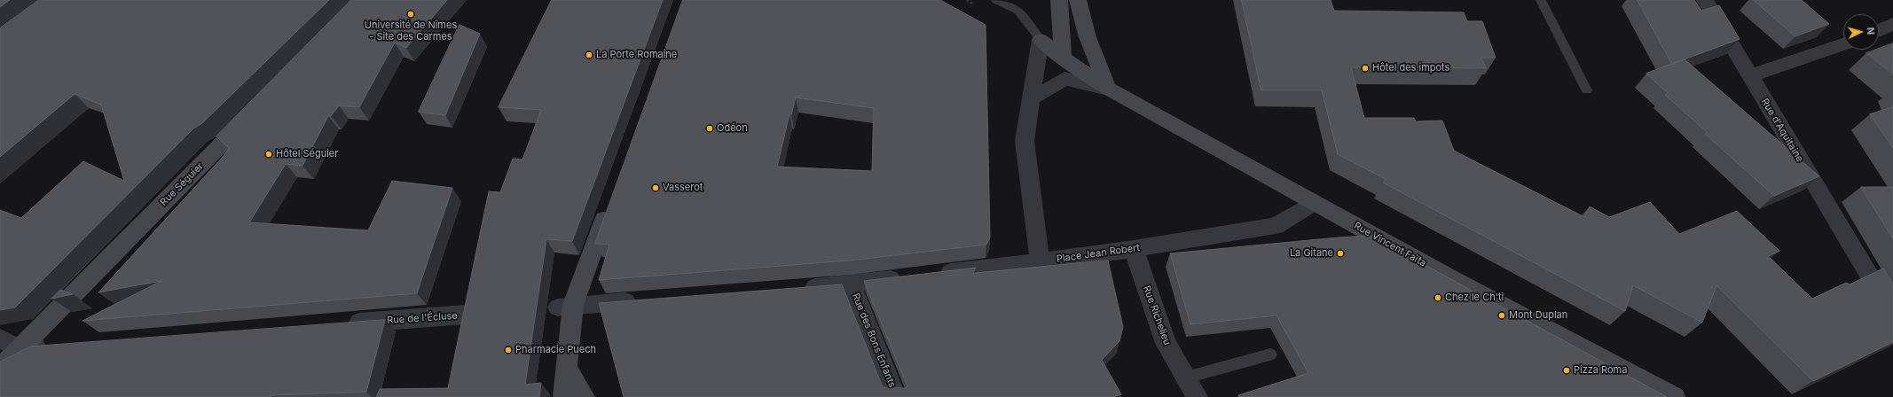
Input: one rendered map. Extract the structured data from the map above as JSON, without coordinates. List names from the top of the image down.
{
  "streets": {
    "street": [
      "Rue d'Aquitaine",
      "Rue Séguier",
      "Rue Vincent Faïta",
      "Place Jean Robert",
      "Rue Richelieu",
      "Rue de l'Écluse",
      "Rue des Bons Enfants"
    ]
  },
  "crossings": [
    ["Rue Vincent Faïta", "Place Jean Robert"],
    ["Place Jean Robert", "Rue Richelieu"]
  ],
  "places": [
    "Université de Nîmes - Site des Carmes",
    "La Porte Romaine",
    "Hôtel des impots",
    "Odéon",
    "Hôtel Séguier",
    "Vasserot",
    "La Gitane",
    "Chez le Ch'ti",
    "Mont Duplan",
    "Pharmacie Puech",
    "Pizza Roma"
  ],
  "north": "right"
}
